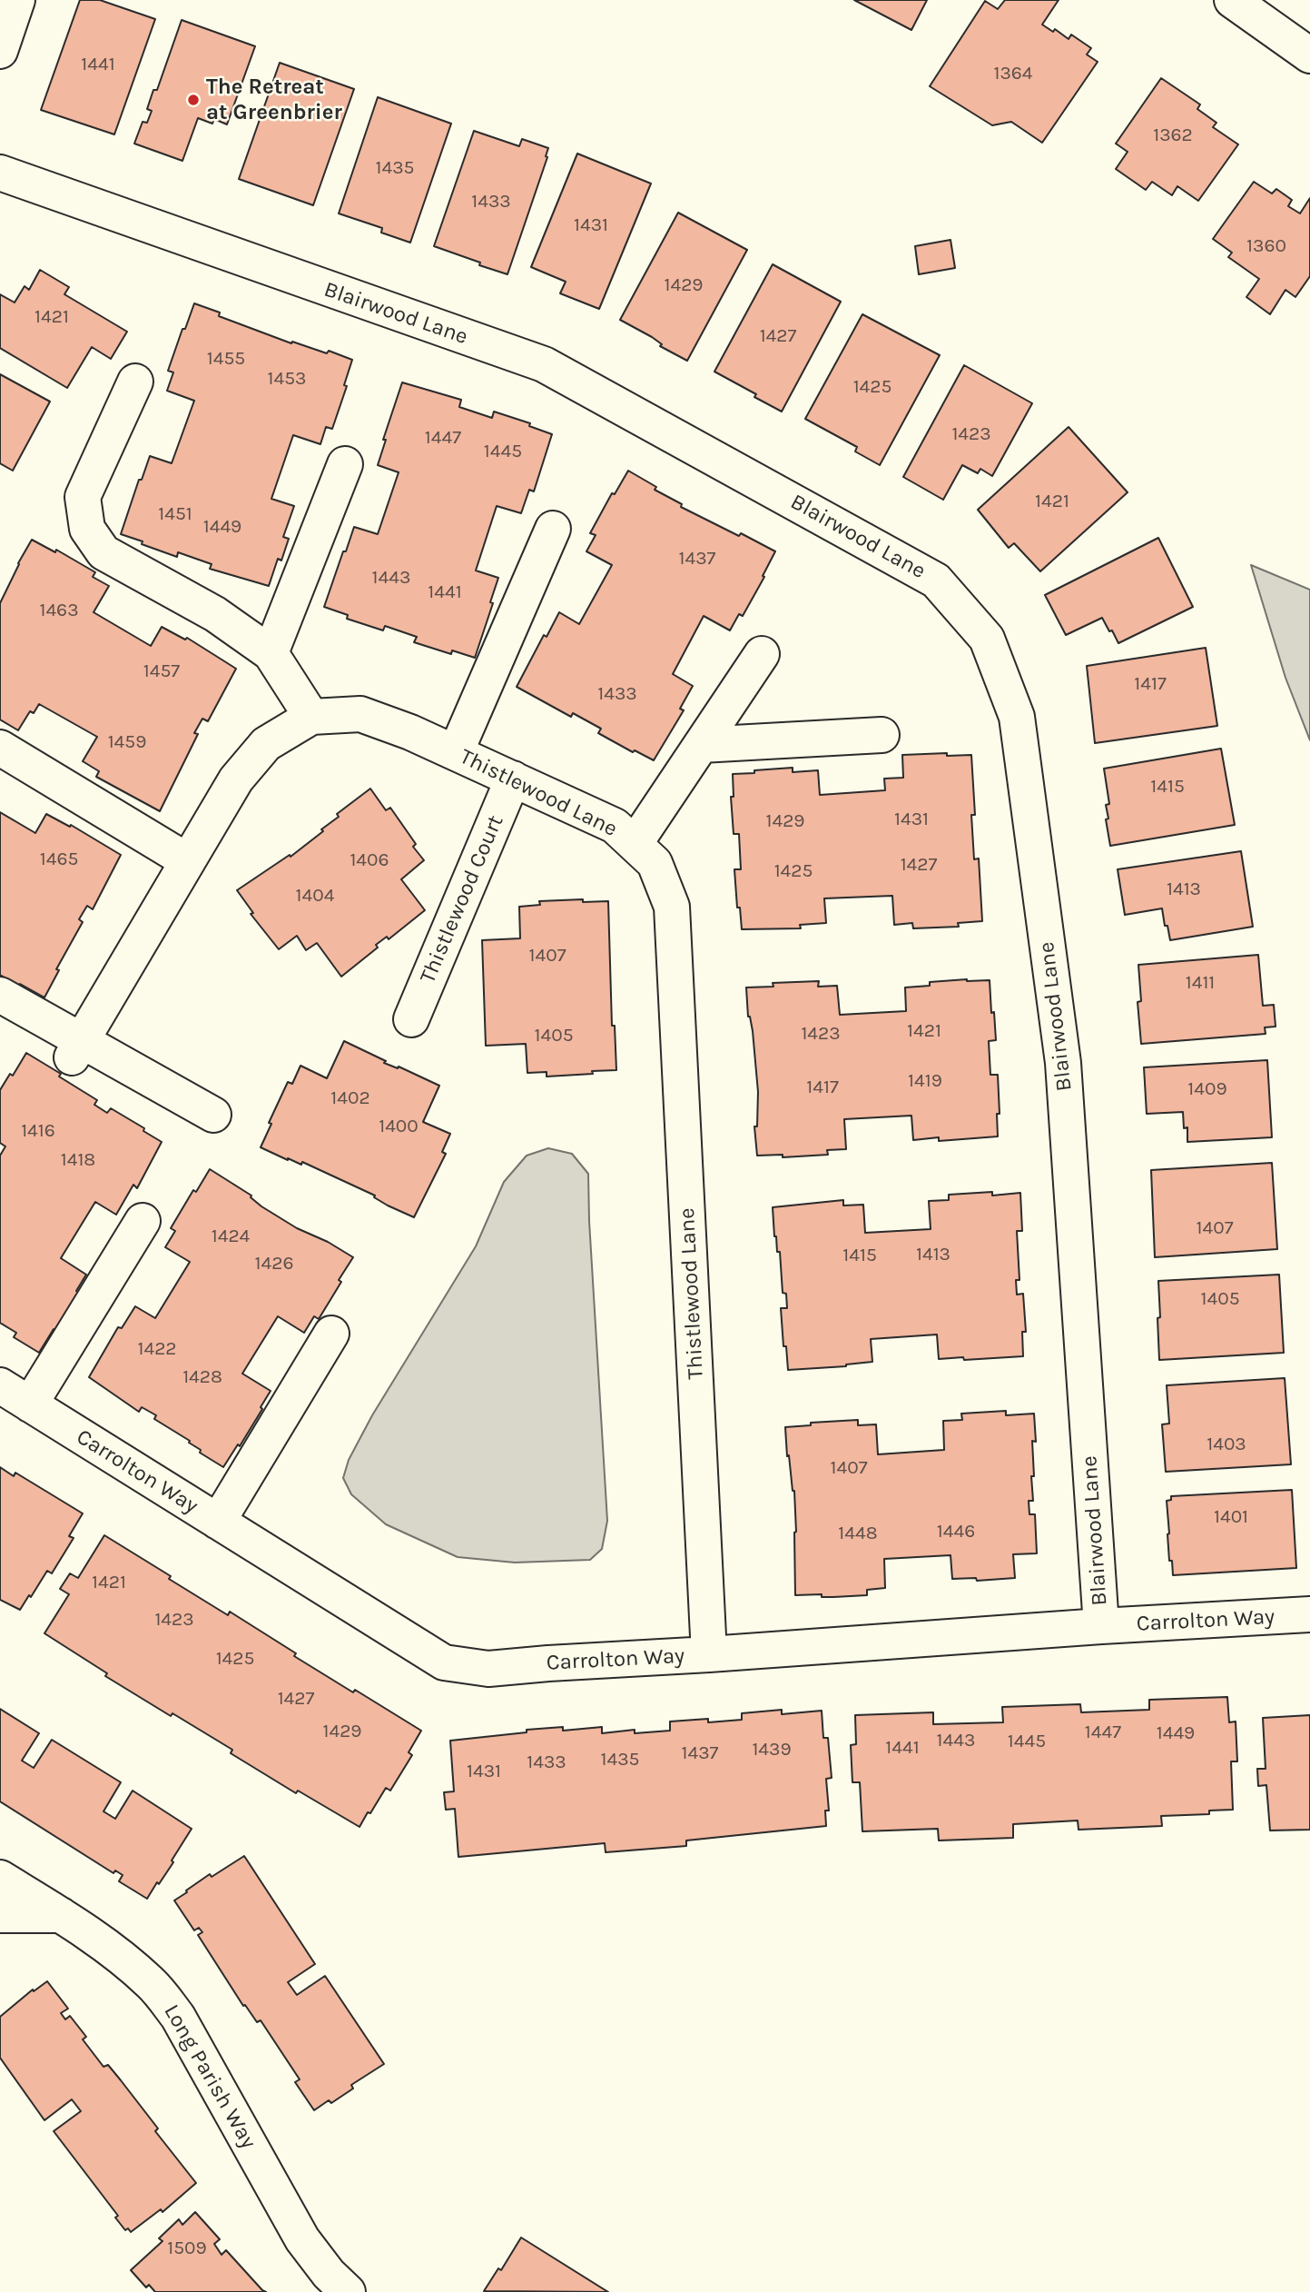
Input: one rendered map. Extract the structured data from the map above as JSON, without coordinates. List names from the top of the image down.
{
  "streets": {
    "street": [
      "Blairwood Lane",
      "Thistlewood Lane",
      "Thistlewood Court",
      "Carrolton Way",
      "Long Parish Way"
    ]
  },
  "crossings": [
    ["Blairwood Lane", "Carrolton Way"],
    ["Thistlewood Lane", "Thistlewood Court"],
    ["Thistlewood Lane", "Carrolton Way"]
  ],
  "places": ["The Retreat at Greenbrier"],
  "house_numbers": [
    "1441",
    "1364",
    "1362",
    "1435",
    "1433",
    "1431",
    "1360",
    "1429",
    "1421",
    "1427",
    "1455",
    "1453",
    "1425",
    "1423",
    "1447",
    "1445",
    "1421",
    "1451",
    "1449",
    "1437",
    "1443",
    "1441",
    "1463",
    "1457",
    "1417",
    "1433",
    "1459",
    "1415",
    "1431",
    "1429",
    "1465",
    "1406",
    "1427",
    "1425",
    "1413",
    "1404",
    "1407",
    "1411",
    "1421",
    "1423",
    "1405",
    "1419",
    "1417",
    "1409",
    "1402",
    "1400",
    "1416",
    "1418",
    "1407",
    "1424",
    "1413",
    "1415",
    "1426",
    "1405",
    "1422",
    "1428",
    "1403",
    "1407",
    "1401",
    "1446",
    "1448",
    "1421",
    "1423",
    "1425",
    "1427",
    "1429",
    "1447",
    "1449",
    "1443",
    "1445",
    "1441",
    "1439",
    "1437",
    "1435",
    "1433",
    "1431",
    "1509"
  ]
}
